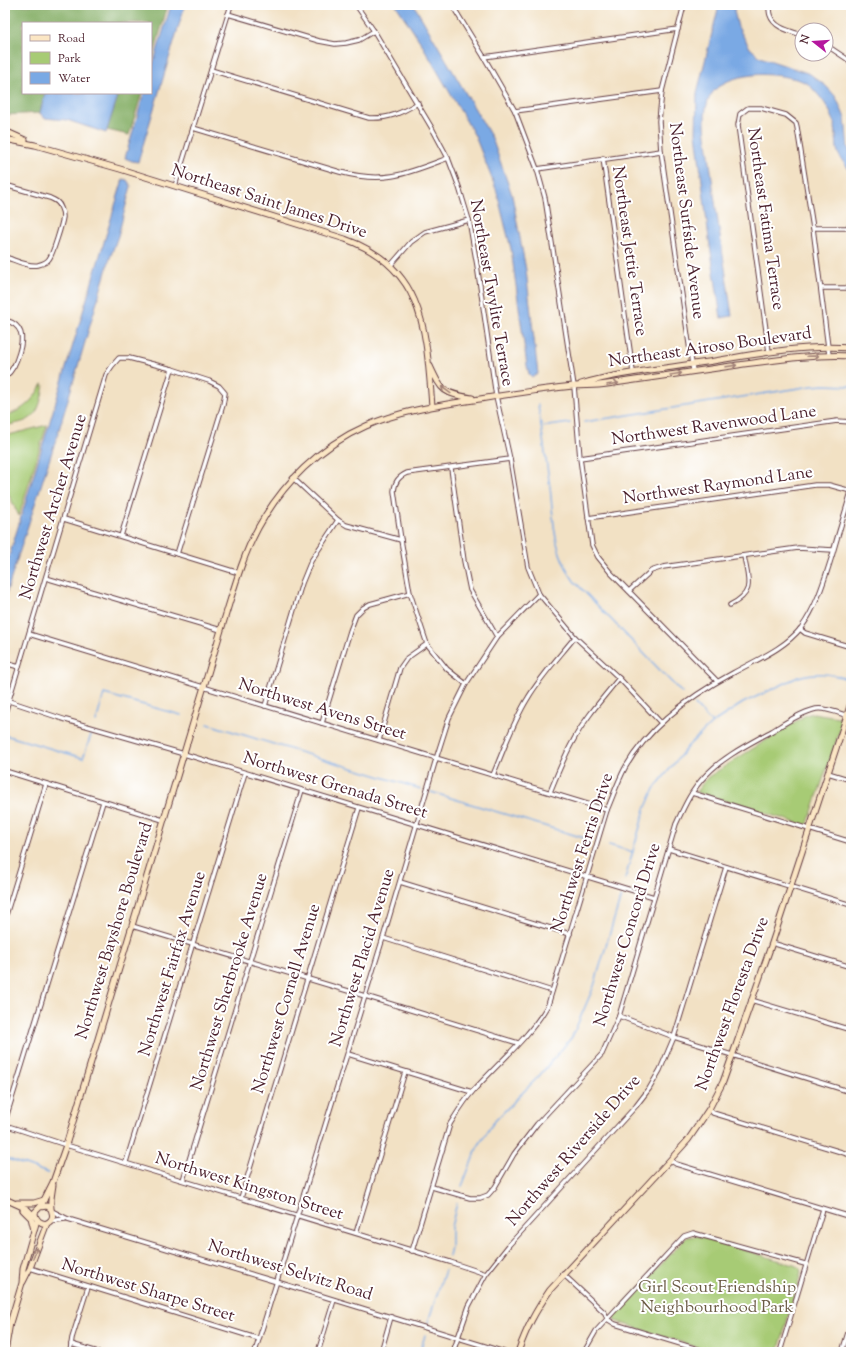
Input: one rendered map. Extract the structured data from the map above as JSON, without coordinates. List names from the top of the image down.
{
  "streets": {
    "main road": [
      "Northeast Saint James Drive",
      "Northeast Airoso Boulevard",
      "Northwest Bayshore Boulevard",
      "Northwest Floresta Drive"
    ],
    "street": [
      "Northeast Fatima Terrace",
      "Northeast Surfside Avenue",
      "Northeast Jettie Terrace",
      "Northeast Twylite Terrace",
      "Northwest Ravenwood Lane",
      "Northwest Raymond Lane",
      "Northwest Archer Avenue",
      "Northwest Avens Street",
      "Northwest Grenada Street",
      "Northwest Ferris Drive",
      "Northwest Concord Drive",
      "Northwest Placid Avenue",
      "Northwest Fairfax Avenue",
      "Northwest Sherbrooke Avenue",
      "Northwest Cornell Avenue",
      "Northwest Riverside Drive",
      "Northwest Kingston Street",
      "Northwest Selvitz Road",
      "Northwest Sharpe Street"
    ]
  },
  "crossings": [
    ["Northeast Saint James Drive", "Northeast Airoso Boulevard"],
    ["Northeast Fatima Terrace", "Northeast Airoso Boulevard"],
    ["Northeast Surfside Avenue", "Northeast Airoso Boulevard"],
    ["Northeast Jettie Terrace", "Northeast Airoso Boulevard"],
    ["Northeast Twylite Terrace", "Northeast Airoso Boulevard"],
    ["Northeast Twylite Terrace", "Northwest Ferris Drive"],
    ["Northeast Twylite Terrace", "Northwest Placid Avenue"],
    ["Northeast Airoso Boulevard", "Northwest Bayshore Boulevard"],
    ["Northwest Raymond Lane", "Northwest Ferris Drive"],
    ["Northwest Archer Avenue", "Northwest Avens Street"],
    ["Northwest Archer Avenue", "Northwest Grenada Street"],
    ["Northwest Avens Street", "Northwest Ferris Drive"],
    ["Northwest Avens Street", "Northwest Bayshore Boulevard"],
    ["Northwest Avens Street", "Northwest Placid Avenue"],
    ["Northwest Grenada Street", "Northwest Ferris Drive"],
    ["Northwest Grenada Street", "Northwest Bayshore Boulevard"],
    ["Northwest Grenada Street", "Northwest Concord Drive"],
    ["Northwest Grenada Street", "Northwest Placid Avenue"],
    ["Northwest Grenada Street", "Northwest Fairfax Avenue"],
    ["Northwest Grenada Street", "Northwest Sherbrooke Avenue"],
    ["Northwest Grenada Street", "Northwest Cornell Avenue"],
    ["Northwest Ferris Drive", "Northwest Concord Drive"],
    ["Northwest Ferris Drive", "Northwest Kingston Street"],
    ["Northwest Bayshore Boulevard", "Northwest Kingston Street"],
    ["Northwest Bayshore Boulevard", "Northwest Selvitz Road"],
    ["Northwest Concord Drive", "Northwest Floresta Drive"],
    ["Northwest Placid Avenue", "Northwest Kingston Street"],
    ["Northwest Placid Avenue", "Northwest Selvitz Road"],
    ["Northwest Placid Avenue", "Northwest Sharpe Street"],
    ["Northwest Fairfax Avenue", "Northwest Kingston Street"],
    ["Northwest Sherbrooke Avenue", "Northwest Kingston Street"],
    ["Northwest Cornell Avenue", "Northwest Kingston Street"],
    ["Northwest Riverside Drive", "Northwest Kingston Street"],
    ["Northwest Riverside Drive", "Northwest Selvitz Road"]
  ],
  "parks": ["Girl Scout Friendship Neighbourhood Park"],
  "legend": ["Road", "Park", "Water"],
  "north": "left"
}
